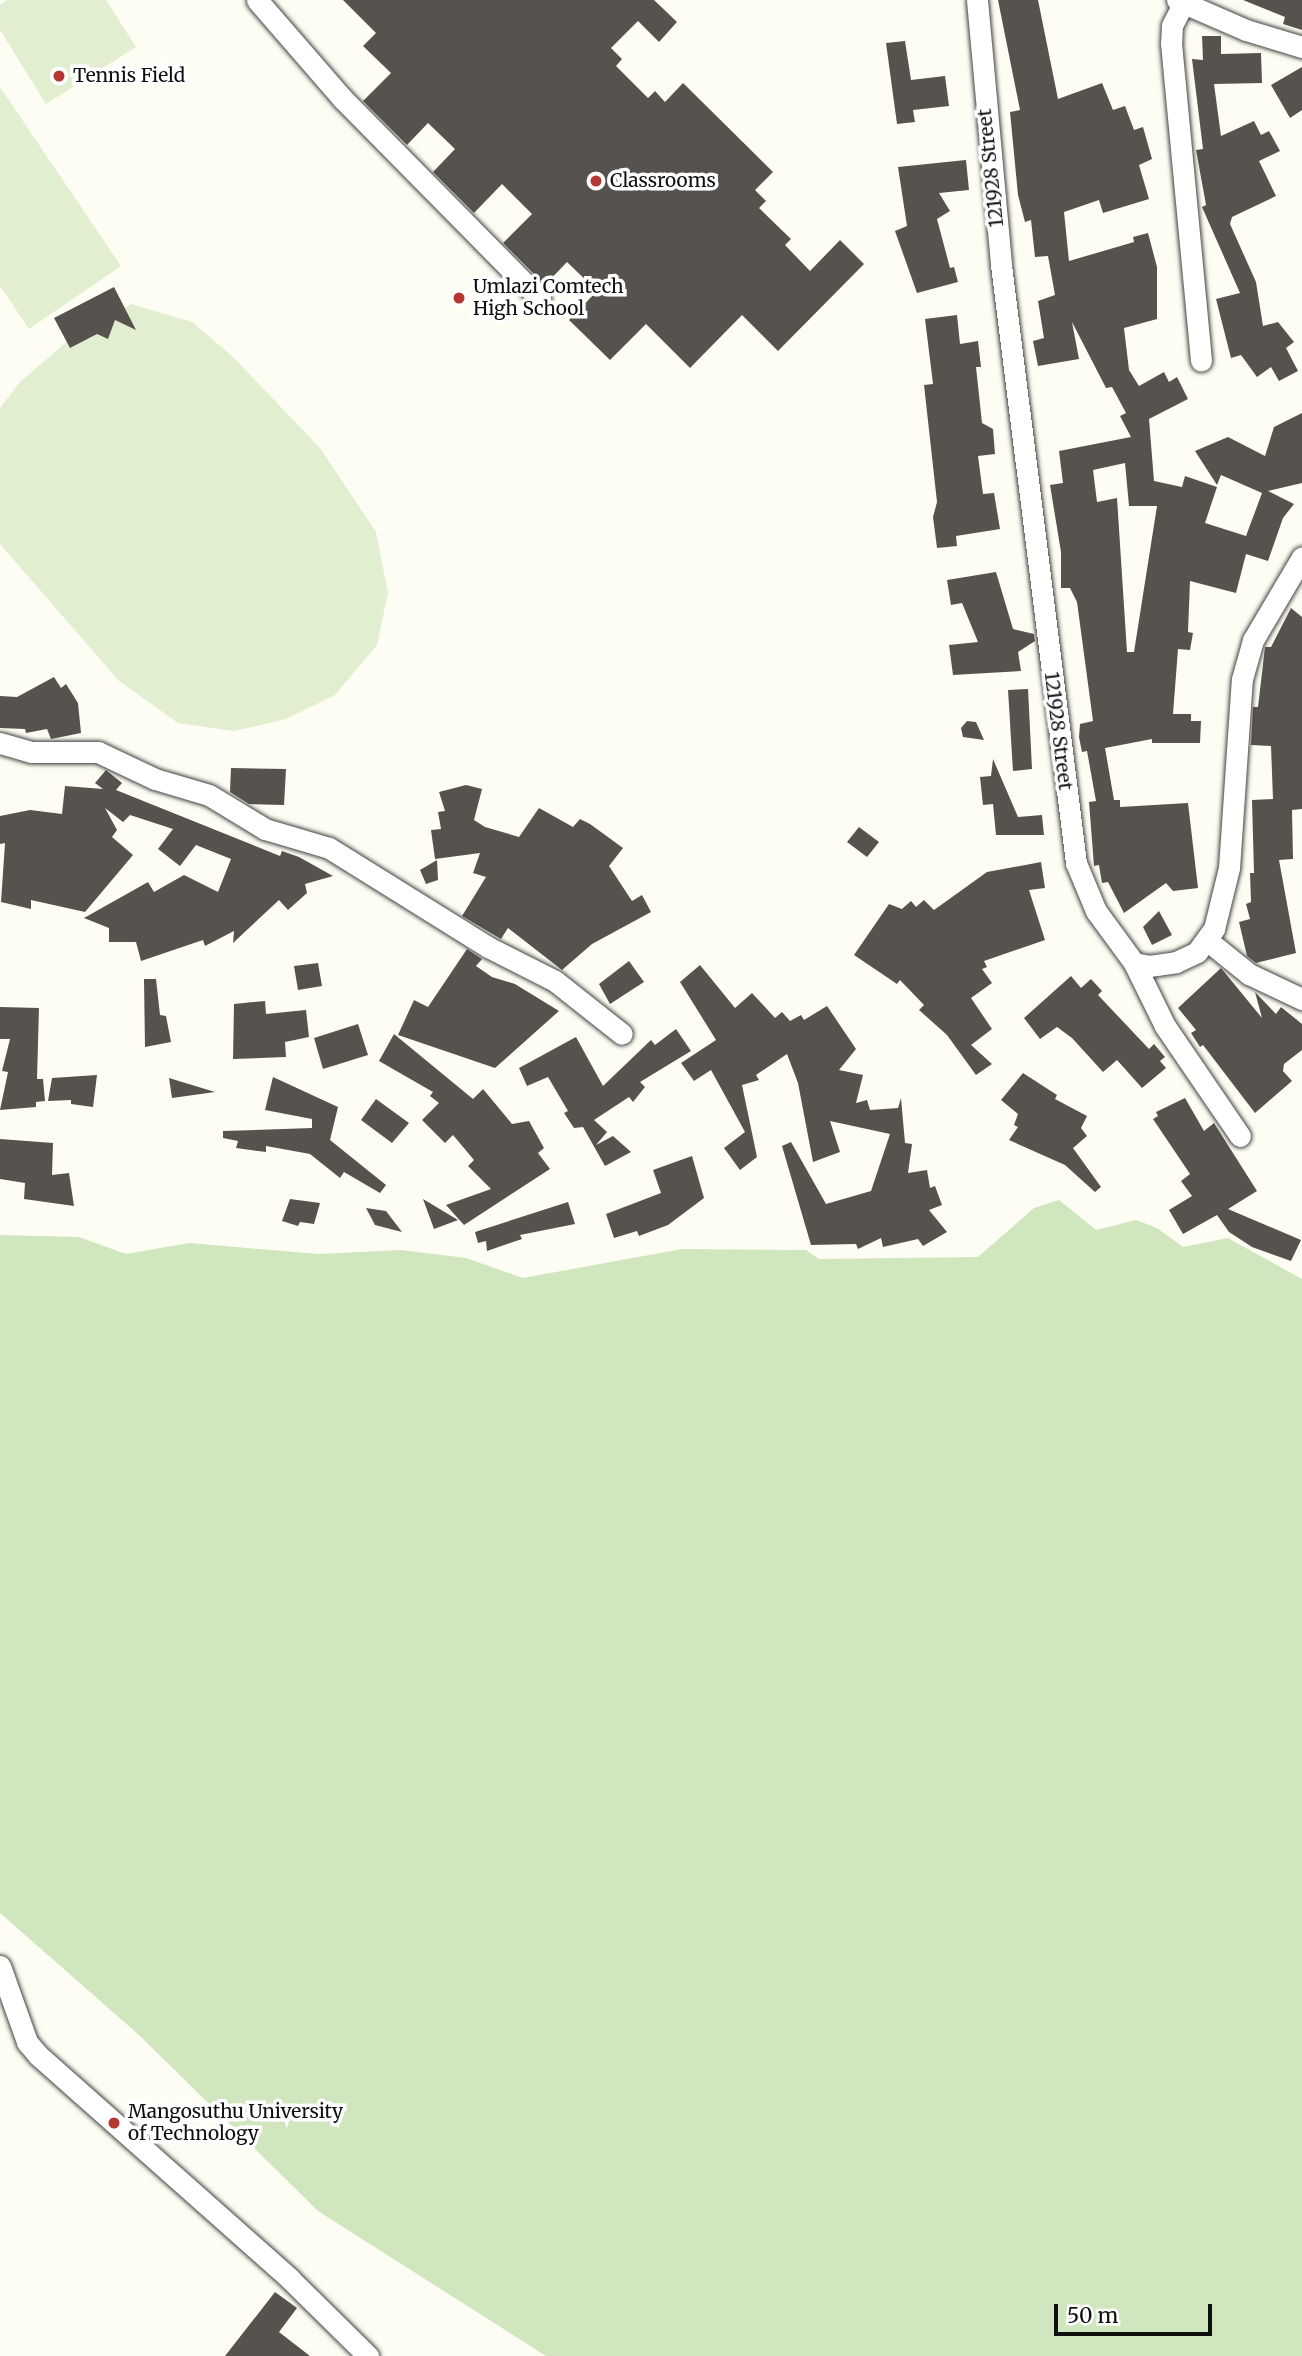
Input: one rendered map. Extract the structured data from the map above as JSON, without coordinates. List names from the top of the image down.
{
  "streets": {
    "street": ["121928 Street"]
  },
  "places": [
    "Tennis Field",
    "Classrooms",
    "Umlazi Comtech High School",
    "Mangosuthu University of Technology"
  ],
  "scale_bar": "50 m"
}
